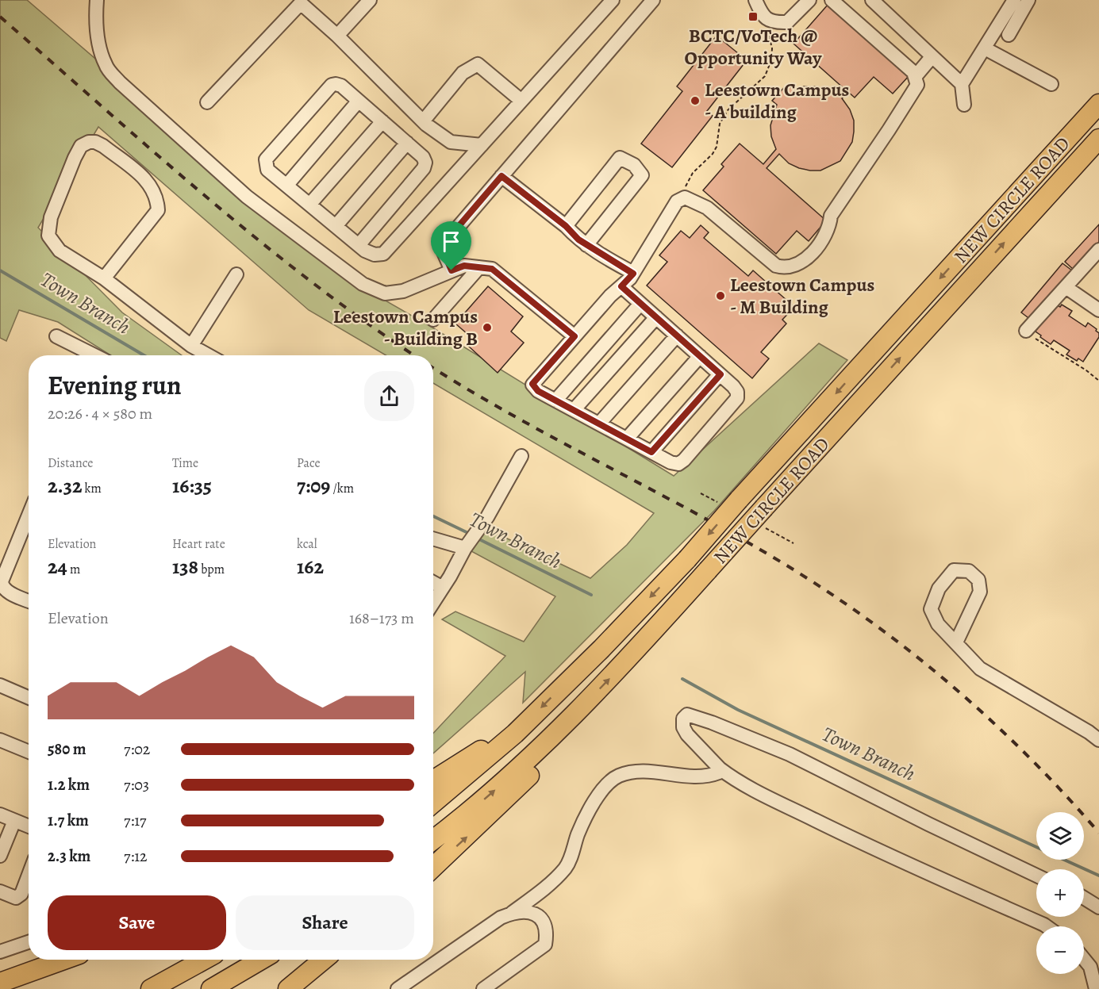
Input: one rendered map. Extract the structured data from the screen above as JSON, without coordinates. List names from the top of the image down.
{
  "streets": {
    "highway": ["NEW CIRCLE ROAD"]
  },
  "water": ["Town Branch"],
  "places": {
    "transit": ["BCTC/VoTech @ Opportunity Way"],
    "other": ["Leestown Campus - A building", "Leestown Campus - M Building", "Leestown Campus - Building B"]
  },
  "page": {
    "heading": ["Evening run", "20:26 · 4 × 580 m"],
    "stats": [
      ["Distance", "2.32 km"],
      ["Time", "16:35"],
      ["Pace", "7:09 /km"],
      ["Elevation", "24 m"],
      ["Heart rate", "138 bpm"],
      ["kcal", "162"]
    ],
    "chart": ["Elevation", "168–173 m"],
    "list": [
      {
        "name": "580 m",
        "note": "7:02"
      },
      {
        "name": "1.2 km",
        "note": "7:03"
      },
      {
        "name": "1.7 km",
        "note": "7:17"
      },
      {
        "name": "2.3 km",
        "note": "7:12"
      }
    ],
    "map_buttons": ["+", "−"],
    "buttons": ["Save", "Share"]
  }
}
